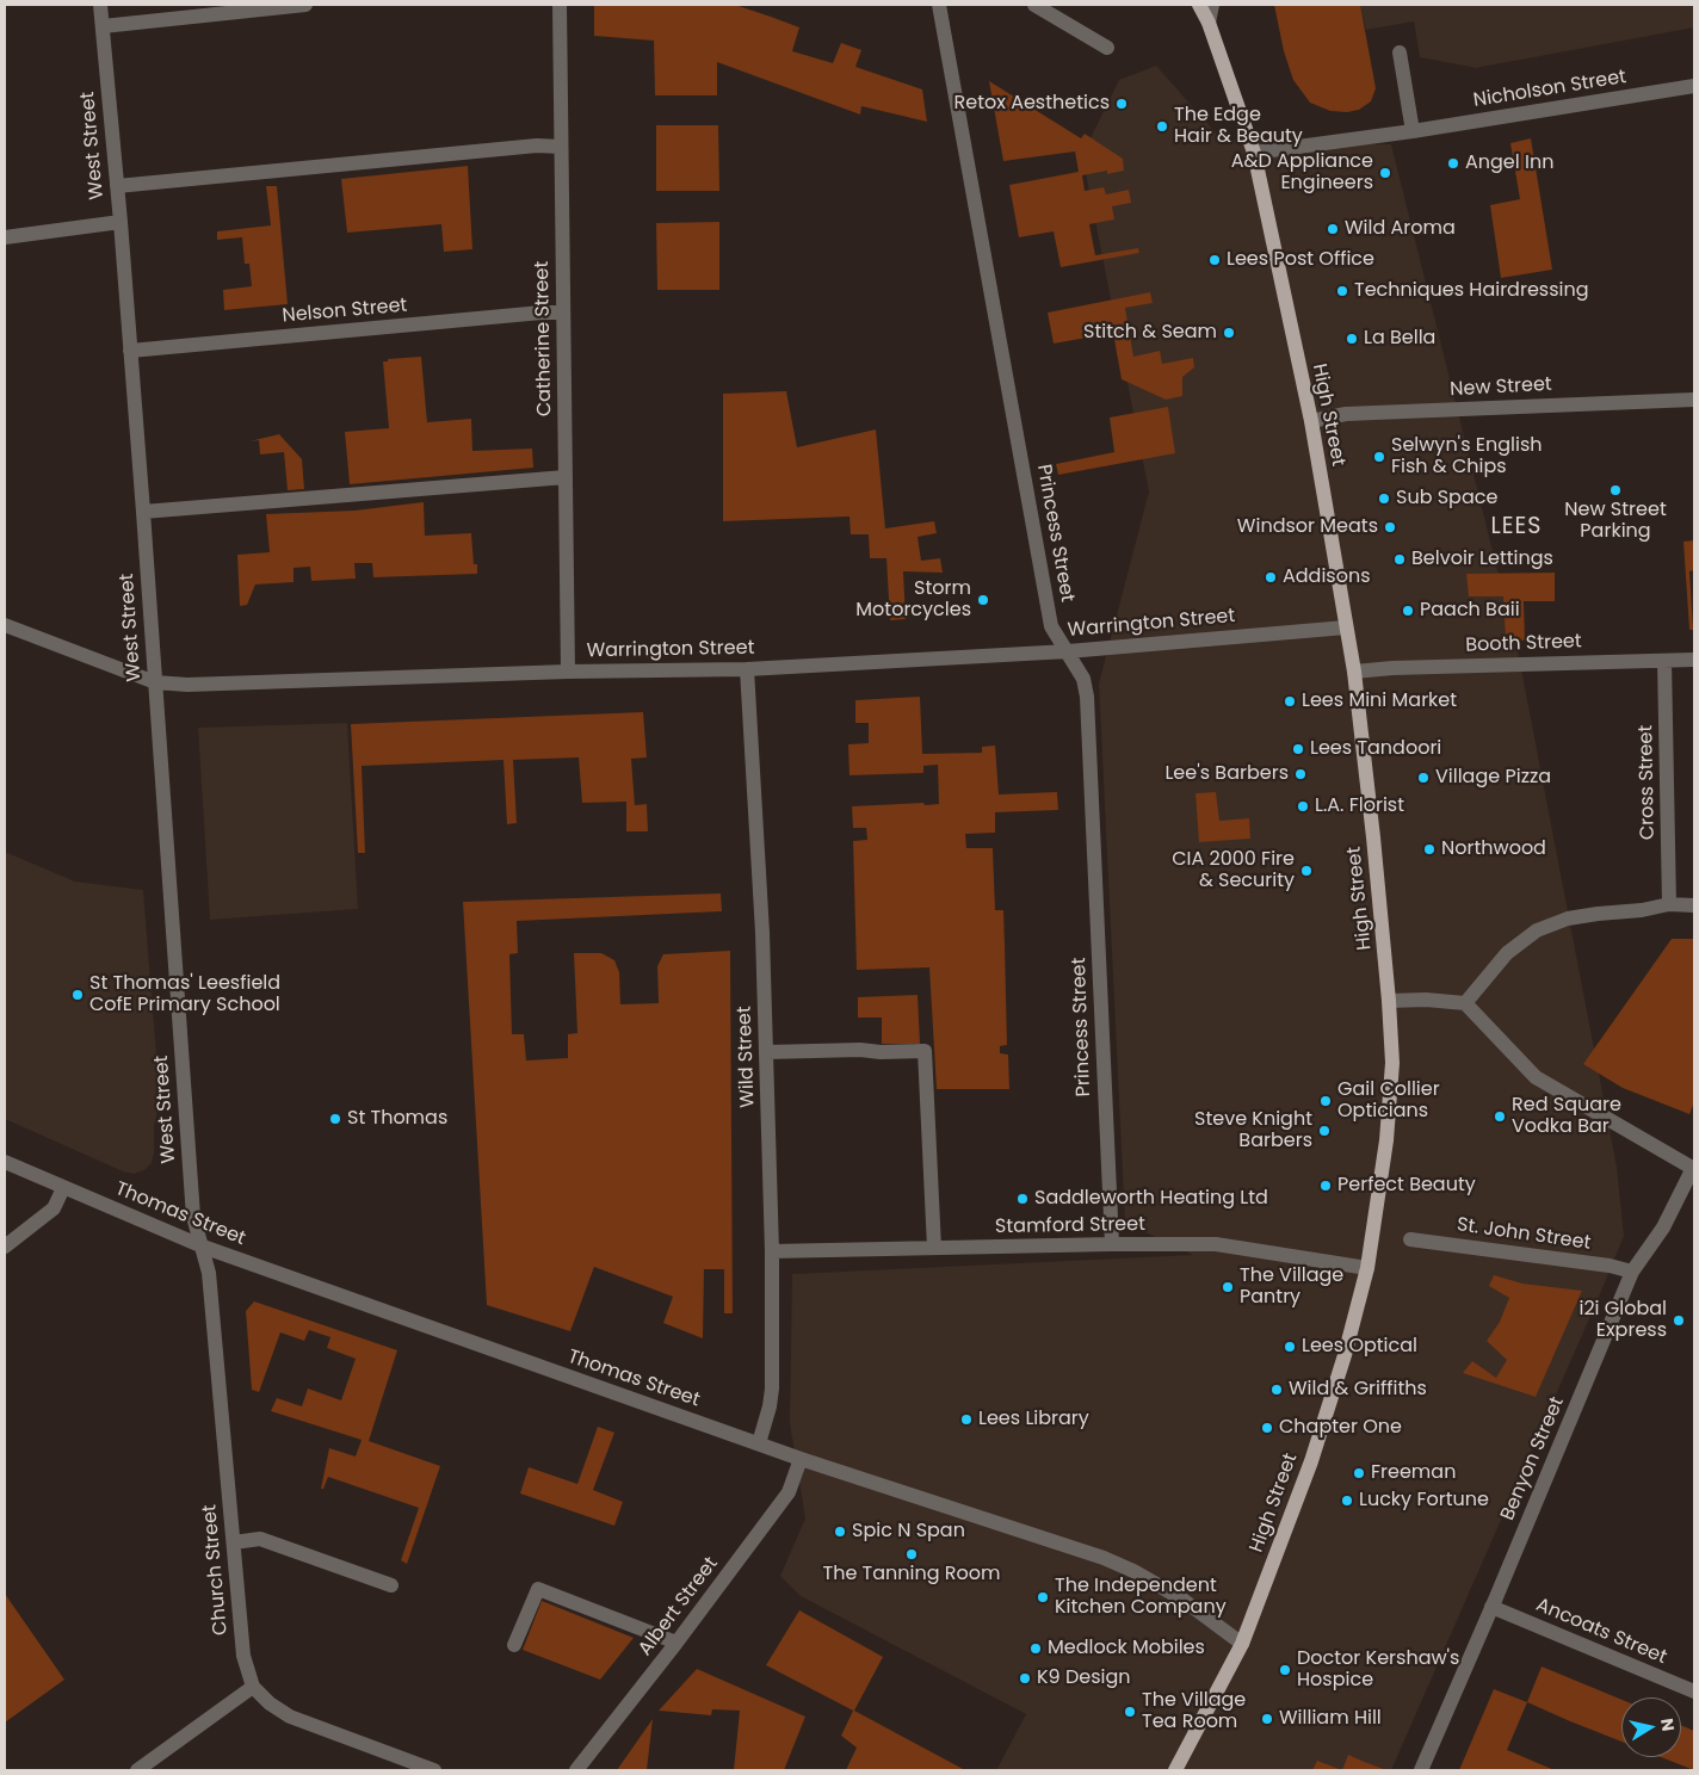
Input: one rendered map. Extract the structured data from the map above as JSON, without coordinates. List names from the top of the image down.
{
  "streets": {
    "main road": ["High Street"],
    "street": [
      "Nicholson Street",
      "West Street",
      "Nelson Street",
      "Catherine Street",
      "New Street",
      "Princess Street",
      "Warrington Street",
      "Booth Street",
      "Cross Street",
      "Wild Street",
      "Thomas Street",
      "Stamford Street",
      "St. John Street",
      "Benyon Street",
      "Church Street",
      "Albert Street",
      "Ancoats Street"
    ]
  },
  "crossings": [
    ["Nicholson Street", "High Street"],
    ["West Street", "Nelson Street"],
    ["West Street", "Warrington Street"],
    ["West Street", "Thomas Street"],
    ["West Street", "Church Street"],
    ["Nelson Street", "Catherine Street"],
    ["Catherine Street", "Warrington Street"],
    ["New Street", "High Street"],
    ["High Street", "Warrington Street"],
    ["High Street", "Booth Street"],
    ["High Street", "Thomas Street"],
    ["High Street", "Stamford Street"],
    ["Princess Street", "Warrington Street"],
    ["Princess Street", "Stamford Street"],
    ["Warrington Street", "Wild Street"],
    ["Booth Street", "Cross Street"],
    ["Wild Street", "Thomas Street"],
    ["Wild Street", "Stamford Street"],
    ["Thomas Street", "Church Street"],
    ["Thomas Street", "Albert Street"],
    ["St. John Street", "Benyon Street"],
    ["Benyon Street", "Ancoats Street"]
  ],
  "districts": ["LEES"],
  "places": [
    "Retox Aesthetics",
    "The Edge Hair & Beauty",
    "Angel Inn",
    "A&D Appliance Engineers",
    "Wild Aroma",
    "Lees Post Office",
    "Techniques Hairdressing",
    "Stitch & Seam",
    "La Bella",
    "Selwyn's English Fish & Chips",
    "New Street Parking",
    "Sub Space",
    "Windsor Meats",
    "Belvoir Lettings",
    "Addisons",
    "Storm Motorcycles",
    "Paach Baii",
    "Lees Mini Market",
    "Lees Tandoori",
    "Lee's Barbers",
    "Village Pizza",
    "L.A. Florist",
    "Northwood",
    "CIA 2000 Fire & Security",
    "St Thomas' Leesfield CofE Primary School",
    "Gail Collier Opticians",
    "Red Square Vodka Bar",
    "St Thomas",
    "Steve Knight Barbers",
    "Perfect Beauty",
    "Saddleworth Heating Ltd",
    "The Village Pantry",
    "i2i Global Express",
    "Lees Optical",
    "Wild & Griffiths",
    "Lees Library",
    "Chapter One",
    "Freeman",
    "Lucky Fortune",
    "Spic N Span",
    "The Tanning Room",
    "The Independent Kitchen Company",
    "Medlock Mobiles",
    "Doctor Kershaw's Hospice",
    "K9 Design",
    "The Village Tea Room",
    "William Hill"
  ],
  "north": "right"
}
